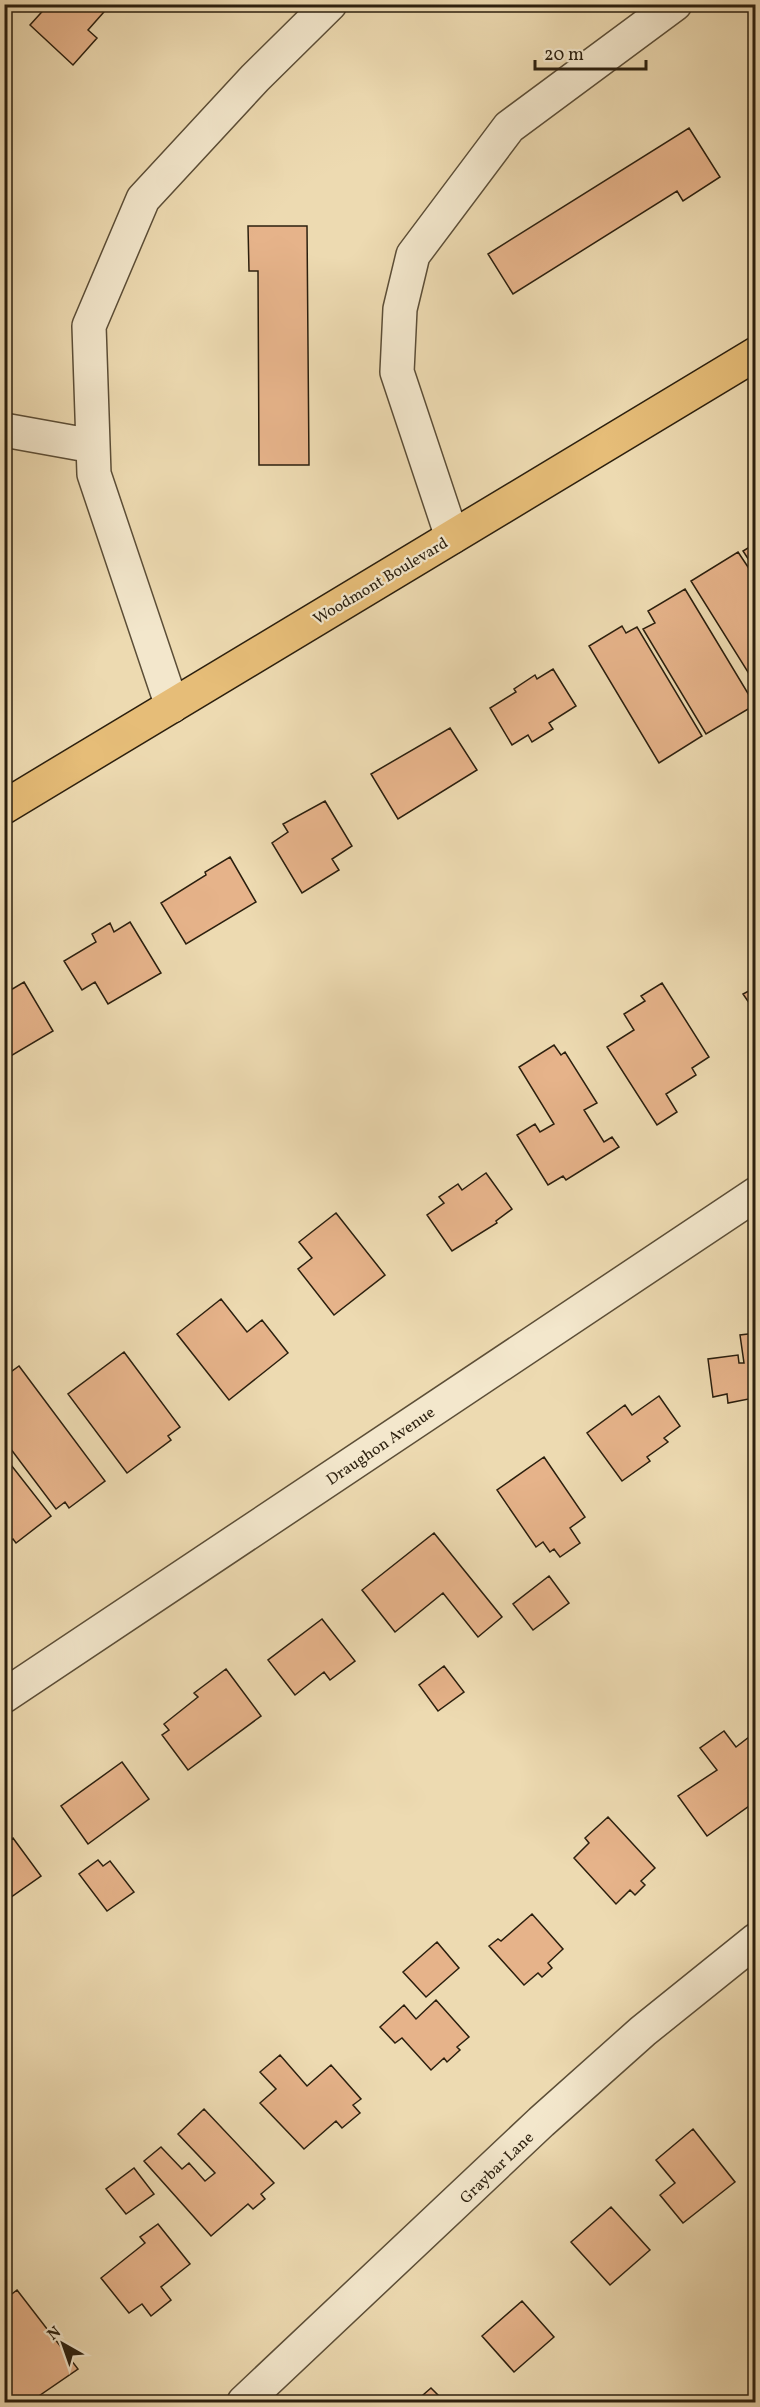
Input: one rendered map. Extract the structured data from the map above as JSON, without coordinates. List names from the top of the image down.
{
  "streets": {
    "main road": ["Woodmont Boulevard"],
    "street": ["Draughon Avenue", "Graybar Lane"]
  },
  "scale_bar": "20 m",
  "north": "top left"
}
